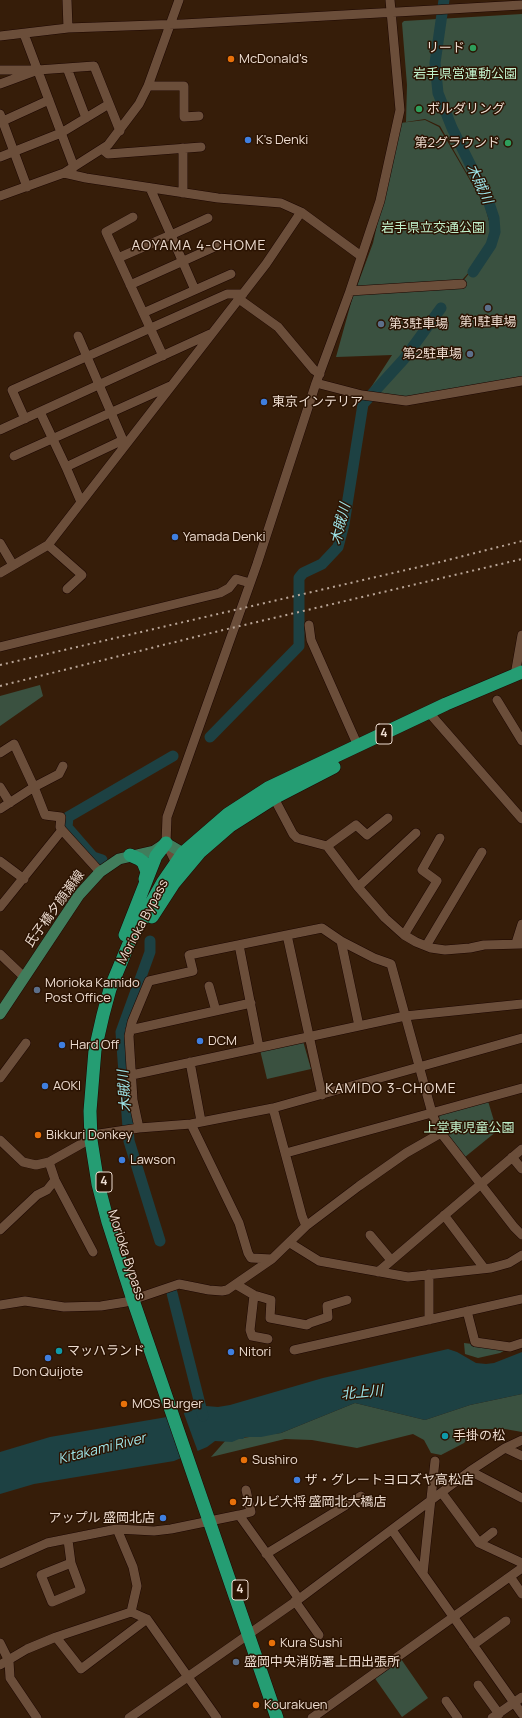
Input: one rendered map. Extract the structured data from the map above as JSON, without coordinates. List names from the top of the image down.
{
  "streets": {
    "highway": ["4", "Morioka Bypass"],
    "main road": ["氏子橋夕顔瀬線"]
  },
  "crossings": [
    ["4", "Morioka Bypass"]
  ],
  "districts": ["AOYAMA 4-CHOME", "KAMIDO 3-CHOME"],
  "water": ["木賊川", "北上川", "Kitakami River"],
  "parks": ["岩手県営運動公園", "岩手県立交通公園", "上堂東児童公園"],
  "places": [
    "リード",
    "McDonald's",
    "ボルダリング",
    "K's Denki",
    "第2グラウンド",
    "第1駐車場",
    "第3駐車場",
    "第2駐車場",
    "東京インテリア",
    "Yamada Denki",
    "Morioka Kamido Post Office",
    "DCM",
    "Hard Off",
    "AOKI",
    "Bikkuri Donkey",
    "Lawson",
    "マッハランド",
    "Nitori",
    "Don Quijote",
    "MOS Burger",
    "手掛の松",
    "Sushiro",
    "ザ・グレートヨロズヤ高松店",
    "カルビ大将 盛岡北大橋店",
    "アップル 盛岡北店",
    "Kura Sushi",
    "盛岡中央消防署上田出張所",
    "Kourakuen"
  ]
}
